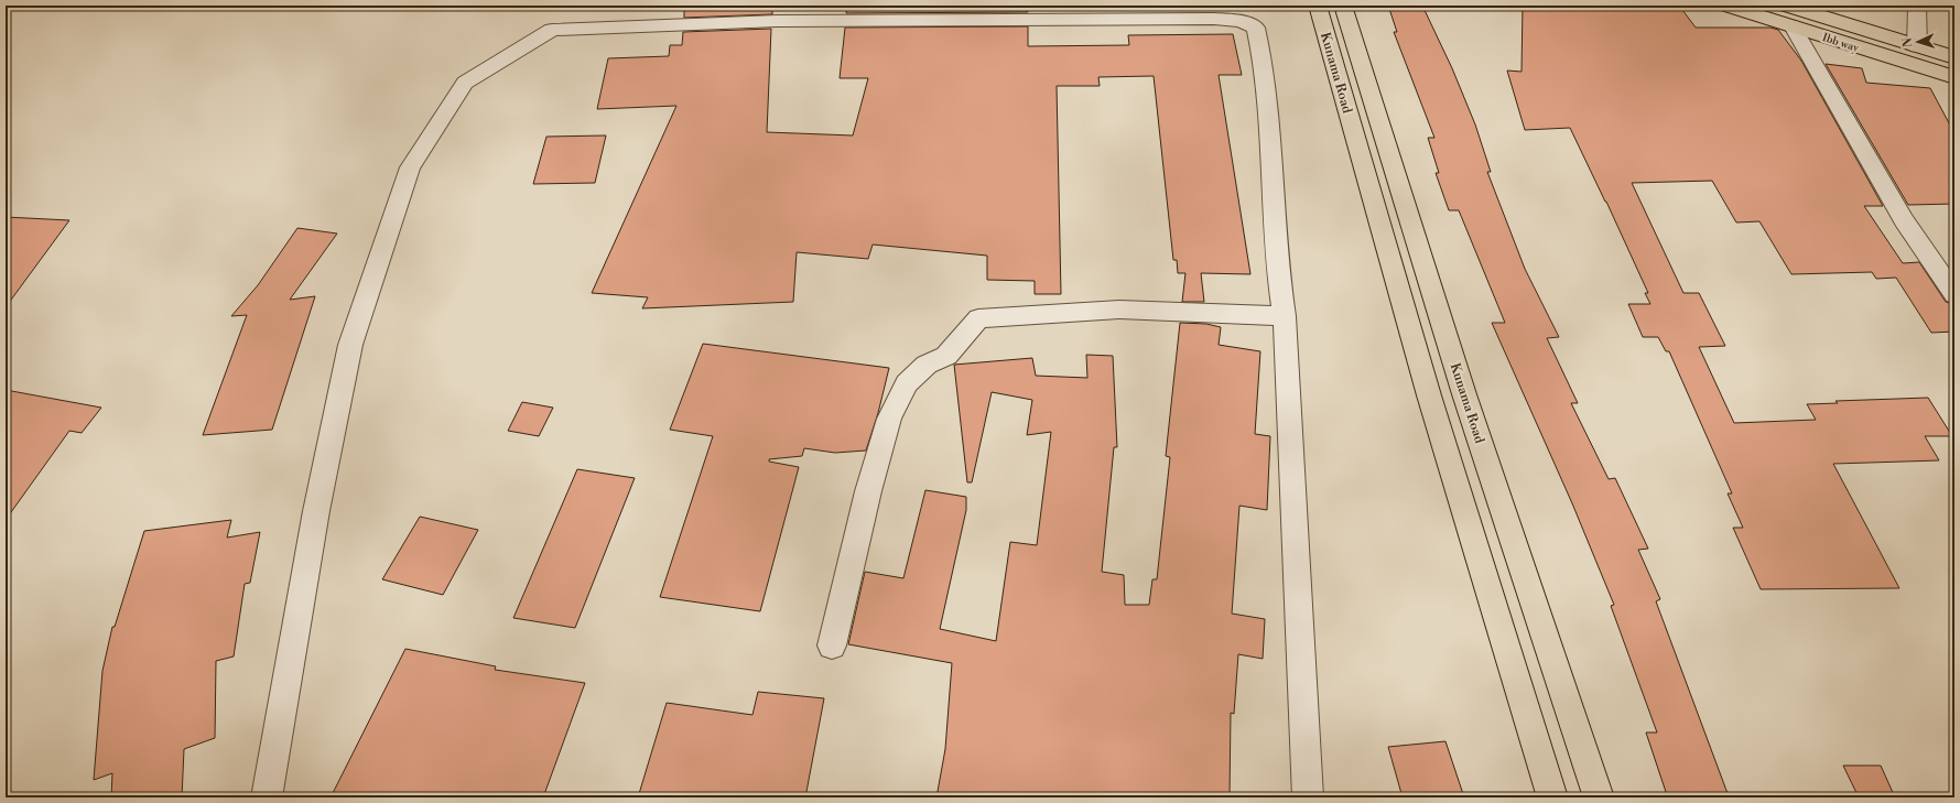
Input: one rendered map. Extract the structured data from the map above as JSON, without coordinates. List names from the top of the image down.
{
  "streets": {
    "main road": ["Ibb way", "Kunama Road"]
  },
  "north": "left"
}
